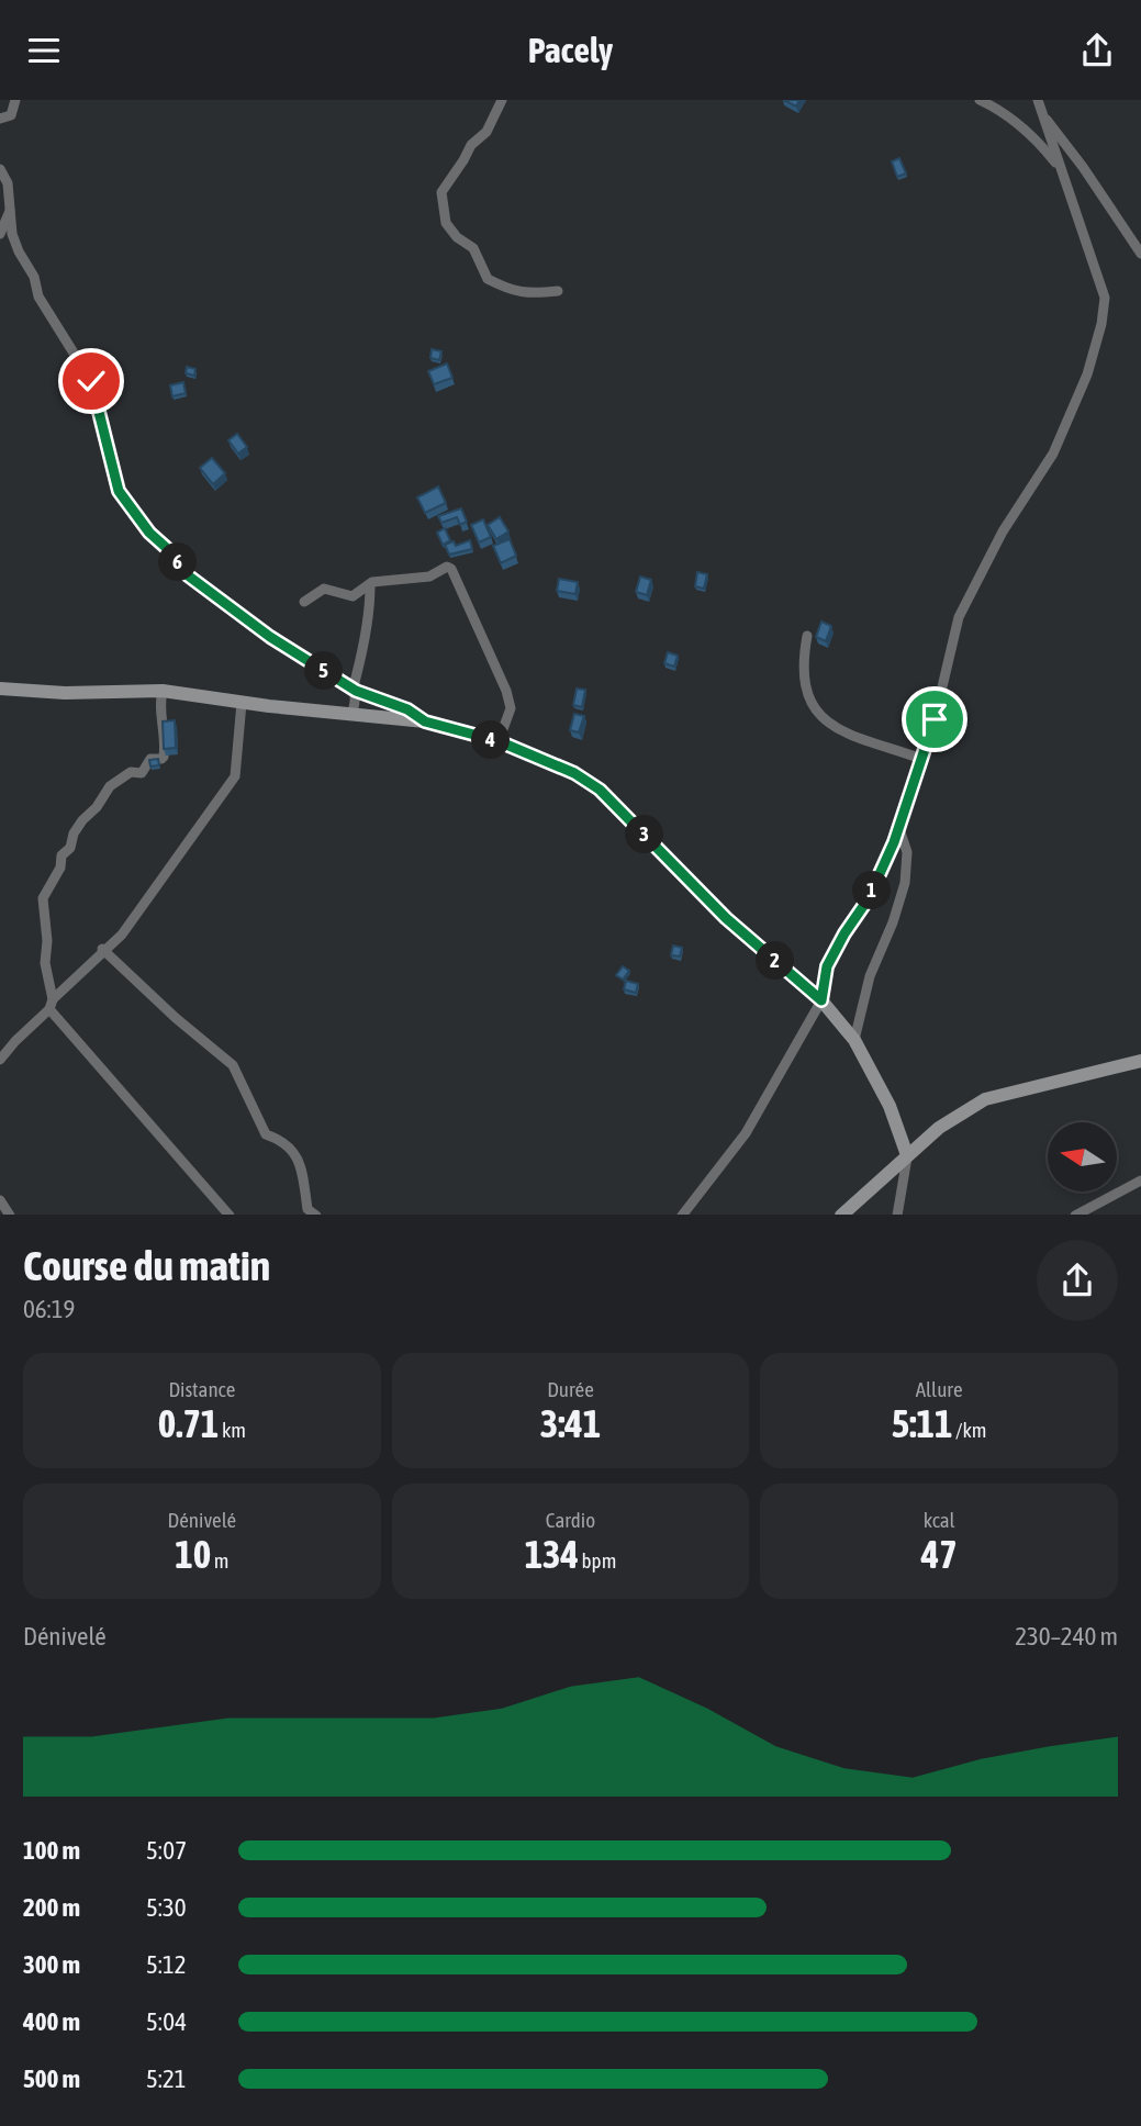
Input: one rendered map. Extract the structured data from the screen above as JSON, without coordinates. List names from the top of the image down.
{
  "north": "left",
  "page": {
    "header": "Pacely",
    "pins": [
      "6",
      "5",
      "4",
      "3",
      "1",
      "2"
    ],
    "heading": ["Course du matin", "06:19"],
    "stats": [
      ["Distance", "0.71 km"],
      ["Durée", "3:41"],
      ["Allure", "5:11 /km"],
      ["Dénivelé", "10 m"],
      ["Cardio", "134 bpm"],
      ["kcal", "47"]
    ],
    "chart": ["Dénivelé", "230–240 m"],
    "list": [
      {
        "name": "100 m",
        "note": "5:07"
      },
      {
        "name": "200 m",
        "note": "5:30"
      },
      {
        "name": "300 m",
        "note": "5:12"
      },
      {
        "name": "400 m",
        "note": "5:04"
      },
      {
        "name": "500 m",
        "note": "5:21"
      }
    ]
  }
}
